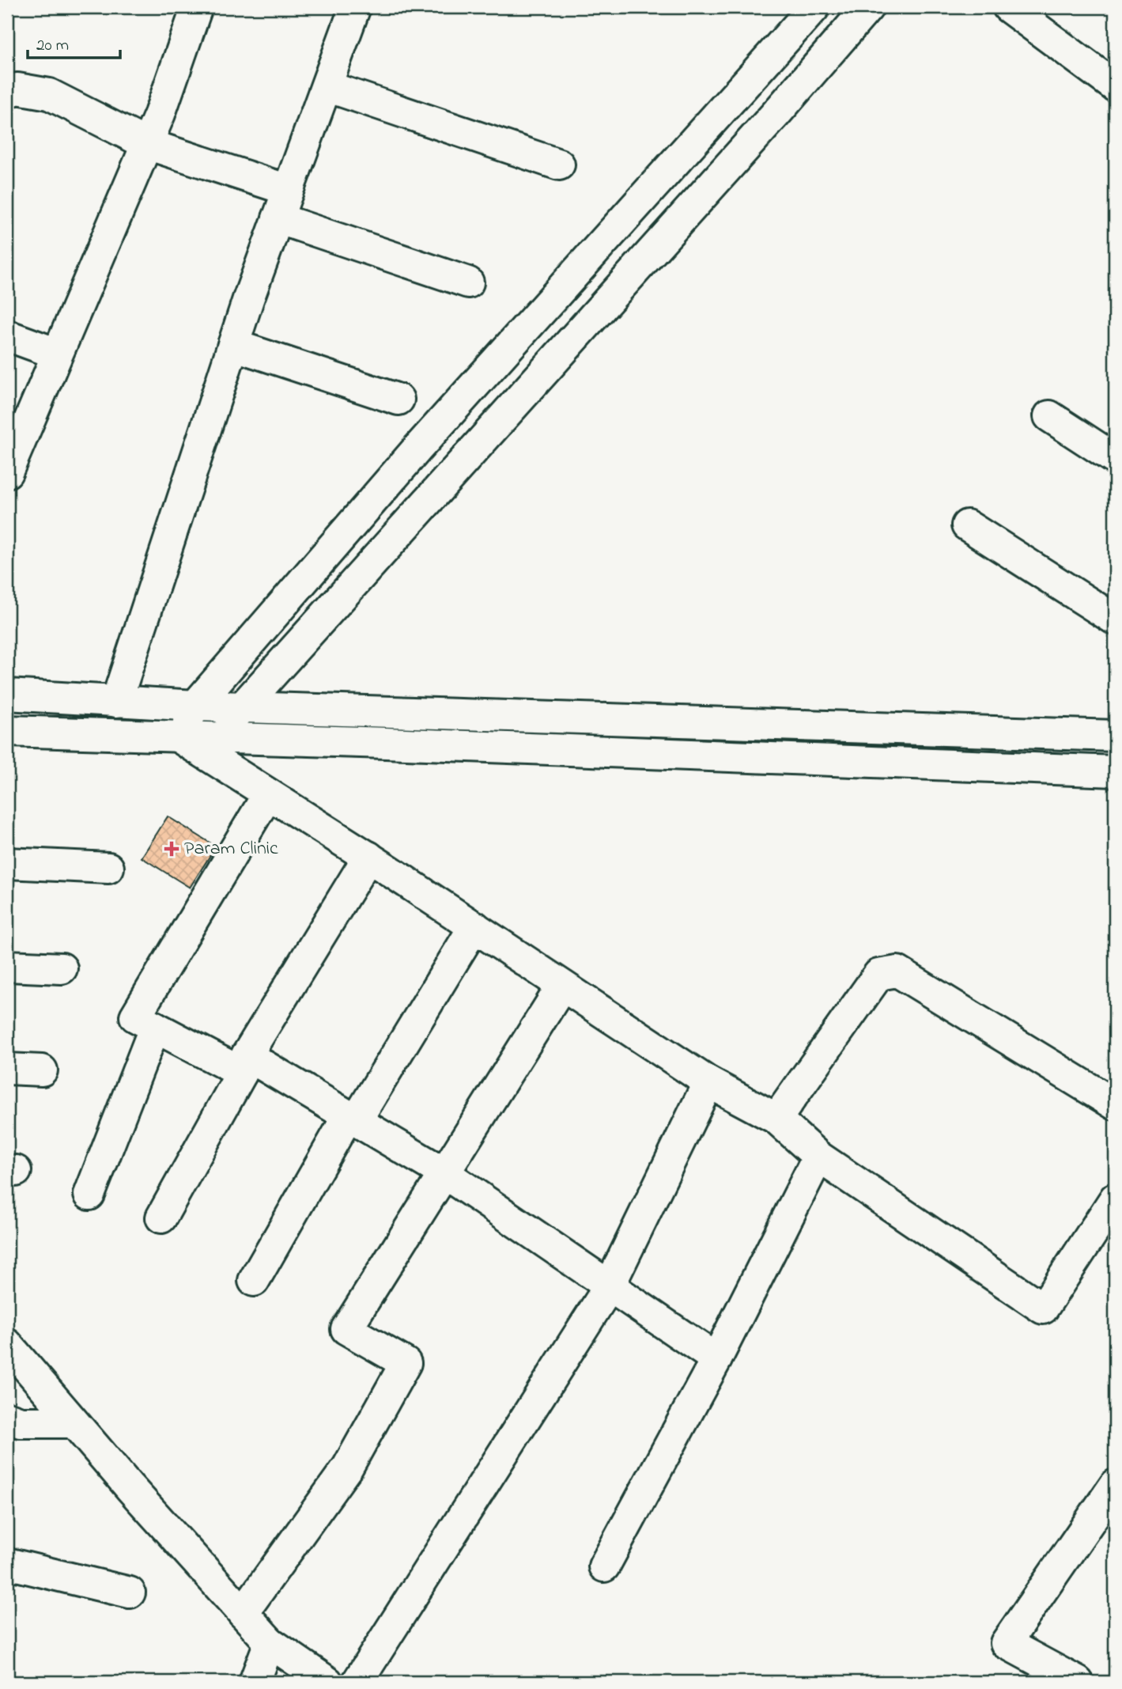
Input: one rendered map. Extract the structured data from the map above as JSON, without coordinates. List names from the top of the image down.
{
  "places": {
    "health": ["Param Clinic"]
  },
  "scale_bar": "20 m"
}
